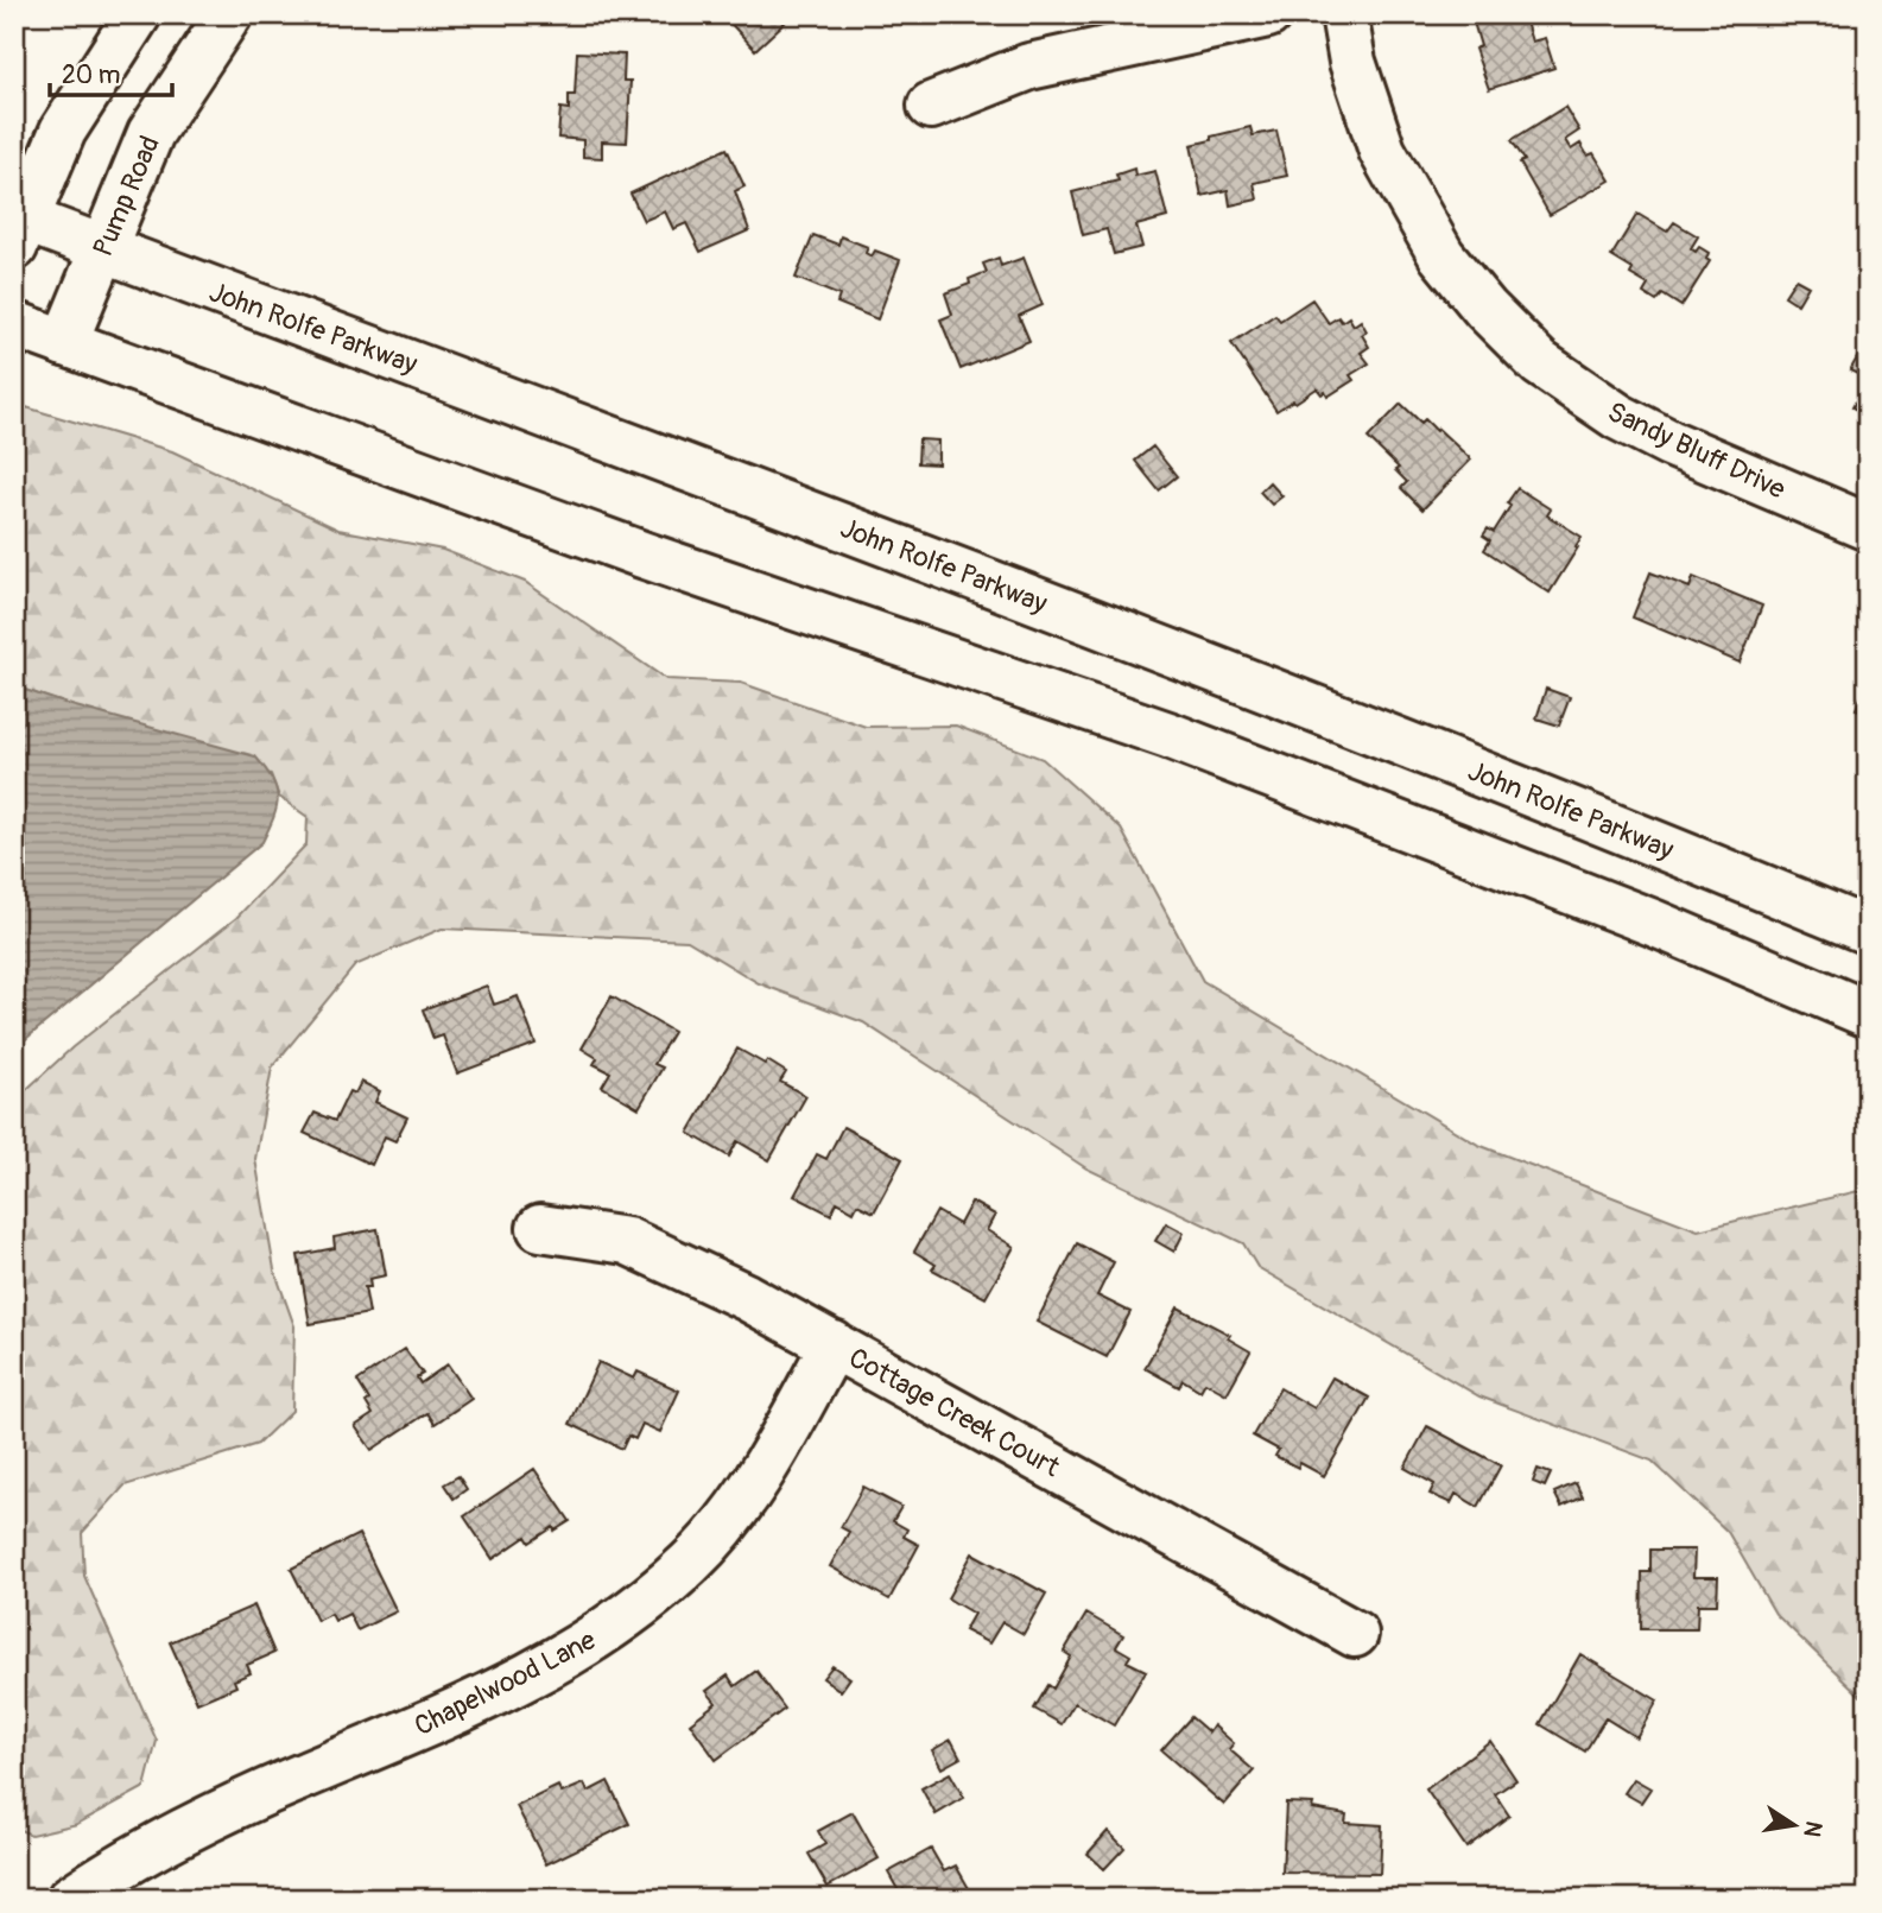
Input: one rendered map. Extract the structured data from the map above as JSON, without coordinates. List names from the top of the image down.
{
  "streets": {
    "main road": [
      "Pump Road",
      "John Rolfe Parkway",
      "Sandy Bluff Drive",
      "Cottage Creek Court",
      "Chapelwood Lane"
    ]
  },
  "crossings": [
    ["Pump Road", "John Rolfe Parkway"],
    ["Cottage Creek Court", "Chapelwood Lane"]
  ],
  "scale_bar": "20 m",
  "north": "right"
}
